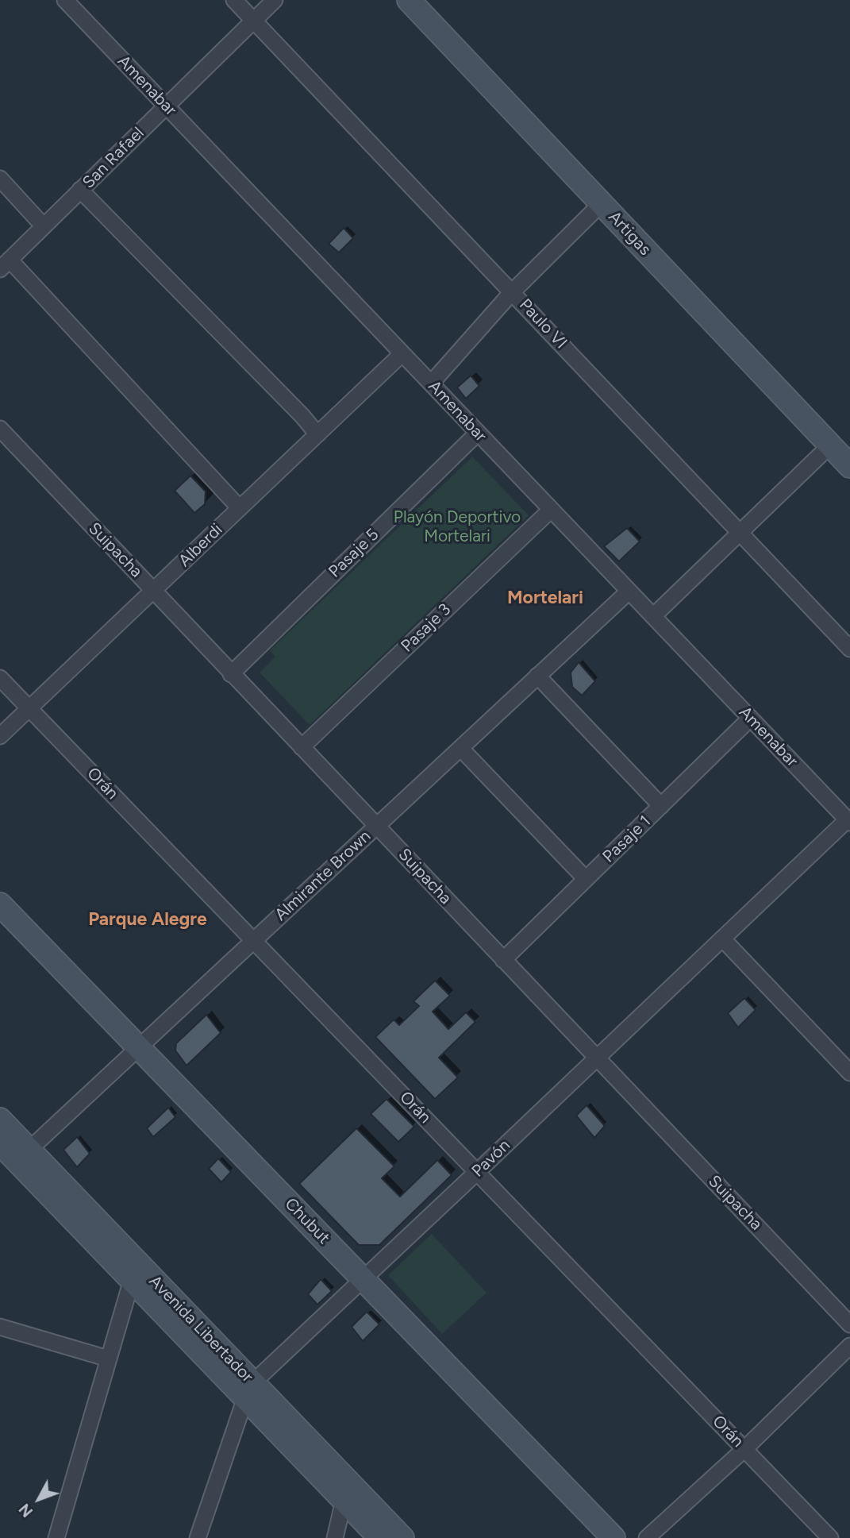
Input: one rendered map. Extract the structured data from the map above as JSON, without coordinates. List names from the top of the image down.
{
  "streets": {
    "street": [
      "Amenabar",
      "San Rafael",
      "Artigas",
      "Paulo VI",
      "Alberdi",
      "Suipacha",
      "Pasaje 5",
      "Pasaje 3",
      "Orán",
      "Pasaje 1",
      "Almirante Brown",
      "Pavón",
      "Chubut",
      "Avenida Libertador"
    ]
  },
  "crossings": [
    ["Amenabar", "San Rafael"],
    ["Amenabar", "Alberdi"],
    ["Amenabar", "Pasaje 5"],
    ["Amenabar", "Pasaje 3"],
    ["Amenabar", "Pasaje 1"],
    ["Amenabar", "Almirante Brown"],
    ["Amenabar", "Pavón"],
    ["San Rafael", "Paulo VI"],
    ["Alberdi", "Suipacha"],
    ["Alberdi", "Orán"],
    ["Suipacha", "Pasaje 5"],
    ["Suipacha", "Pasaje 3"],
    ["Suipacha", "Pasaje 1"],
    ["Suipacha", "Almirante Brown"],
    ["Suipacha", "Pavón"],
    ["Orán", "Almirante Brown"],
    ["Orán", "Pavón"],
    ["Almirante Brown", "Chubut"],
    ["Almirante Brown", "Avenida Libertador"],
    ["Pavón", "Chubut"],
    ["Pavón", "Avenida Libertador"]
  ],
  "districts": ["Mortelari", "Parque Alegre"],
  "parks": ["Playón Deportivo Mortelari"],
  "north": "bottom left"
}
